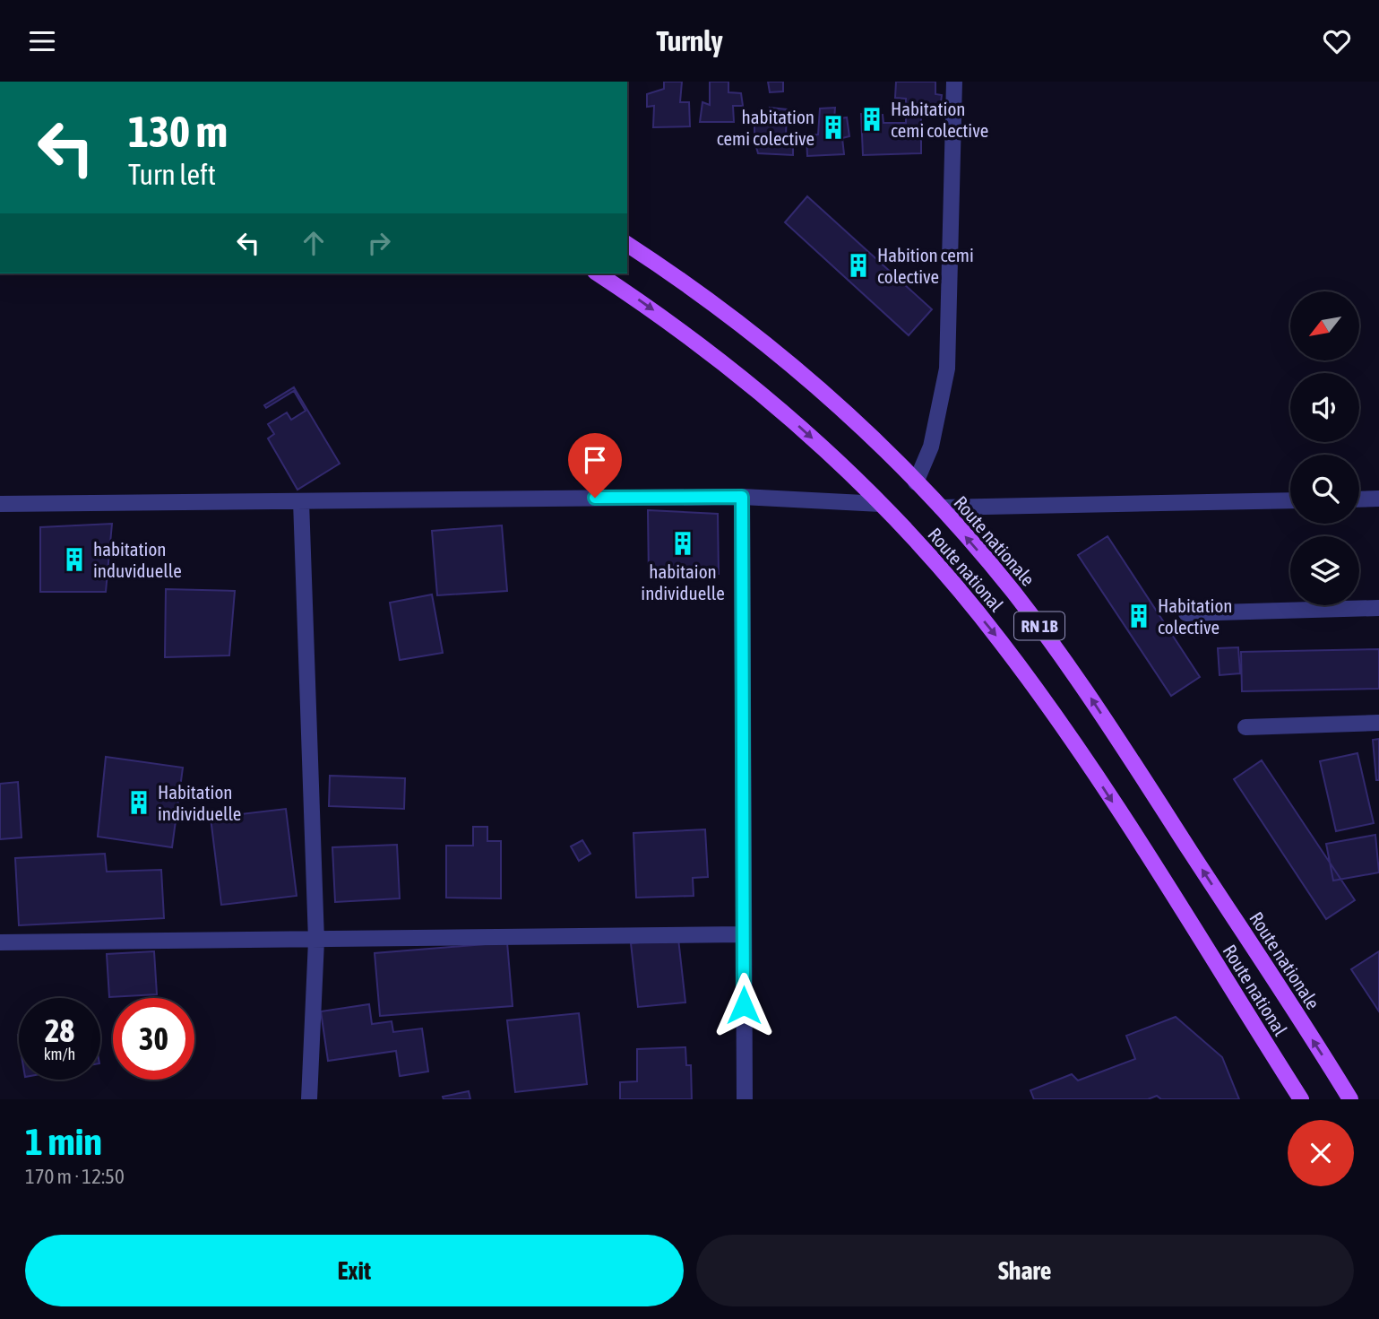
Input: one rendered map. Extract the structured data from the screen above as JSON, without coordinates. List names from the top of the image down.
{
  "streets": {
    "main road": ["Route nationale", "Route national", "RN 1B"]
  },
  "one_way": ["Route nationale", "Route national"],
  "places": {
    "building": [
      "Habitation cemi colective",
      "habitation cemi colective",
      "Habition cemi colective",
      "habitaion individuelle",
      "habitation induviduelle",
      "Habitation colective",
      "Habitation individuelle"
    ]
  },
  "north": "bottom left",
  "page": {
    "header": "Turnly",
    "turn": ["130 m", "Turn left"],
    "speed": "28 km/h",
    "limit": "30",
    "heading": ["1 min", "170 m · 12:50"],
    "buttons": ["Exit", "Share"]
  }
}
